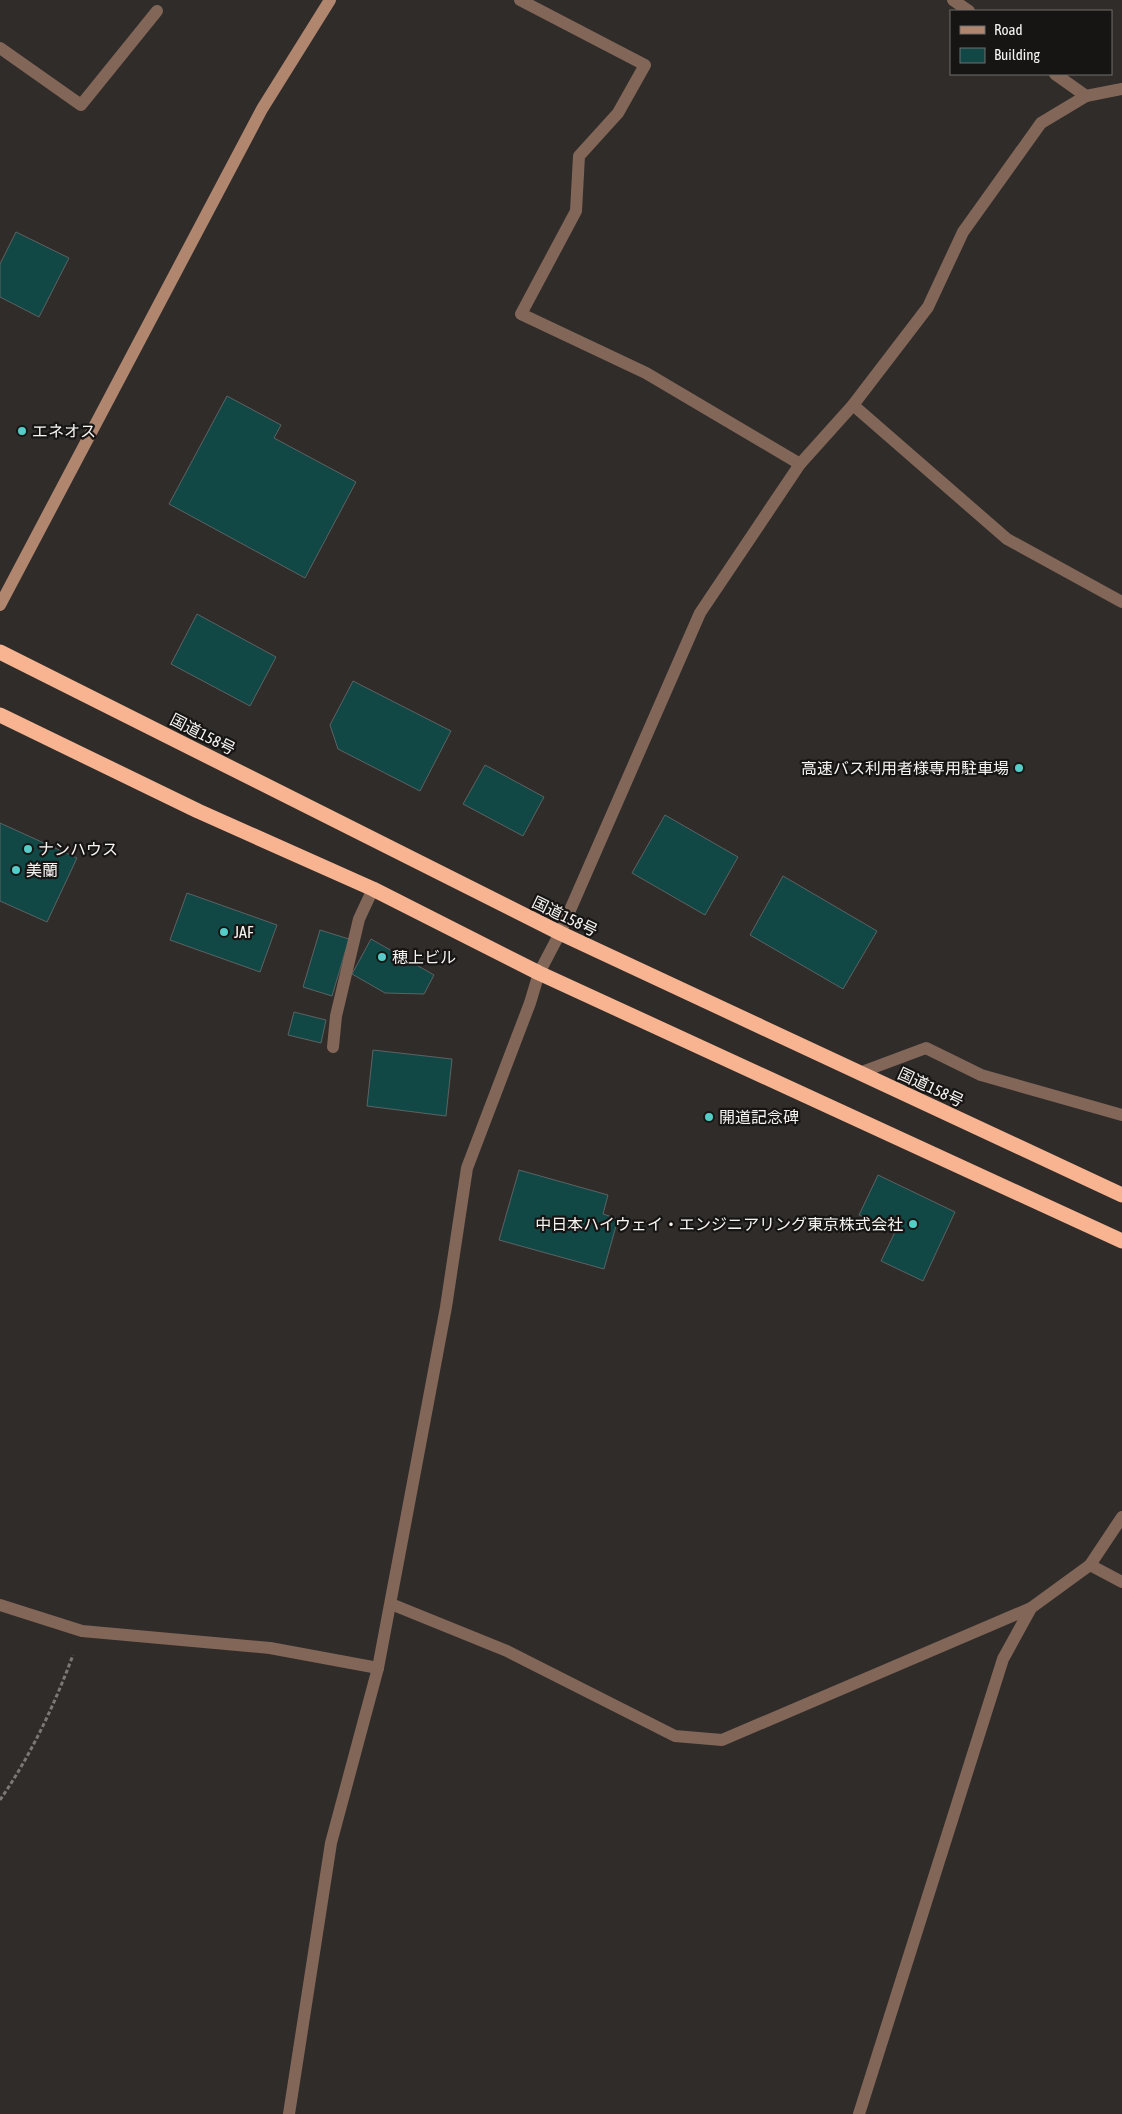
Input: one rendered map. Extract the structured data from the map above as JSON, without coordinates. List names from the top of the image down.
{
  "streets": {
    "highway": ["国道158号"]
  },
  "places": [
    "エネオス",
    "高速バス利用者様専用駐車場",
    "ナンハウス",
    "美蘭",
    "JAF",
    "穂上ビル",
    "開道記念碑",
    "中日本ハイウェイ・エンジニアリング東京株式会社"
  ],
  "legend": ["Road", "Building"]
}
